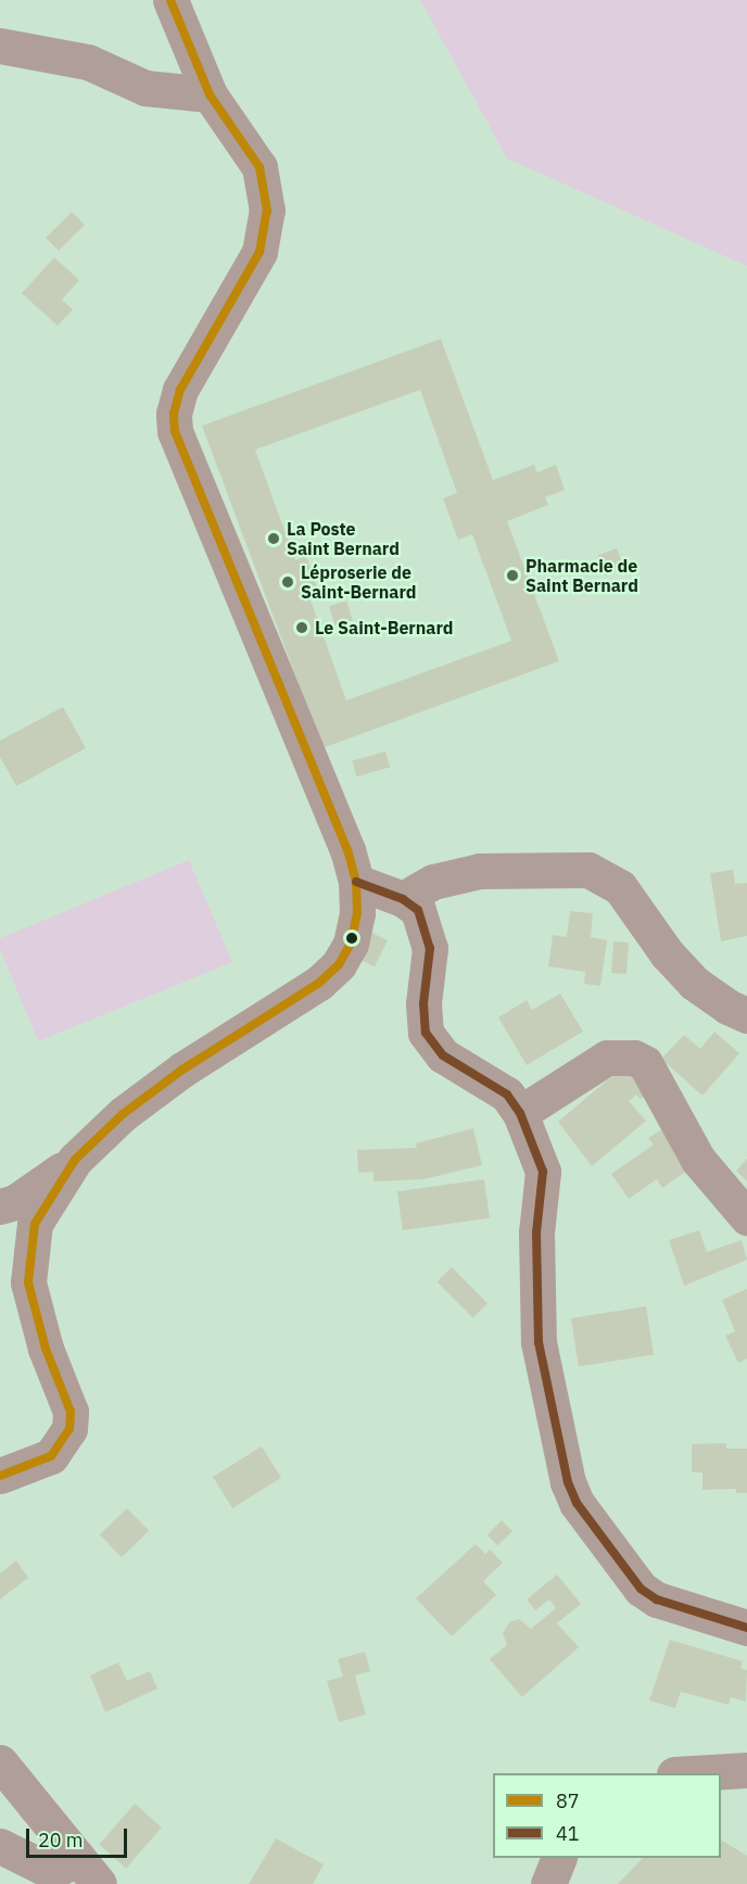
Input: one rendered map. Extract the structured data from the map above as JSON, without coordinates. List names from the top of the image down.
{
  "places": [
    "La Poste Saint Bernard",
    "Pharmacie de Saint Bernard",
    "Léproserie de Saint-Bernard",
    "Le Saint-Bernard"
  ],
  "lines": ["transit line 87", "transit line 41"],
  "legend": ["87", "41"],
  "scale_bar": "20 m"
}
